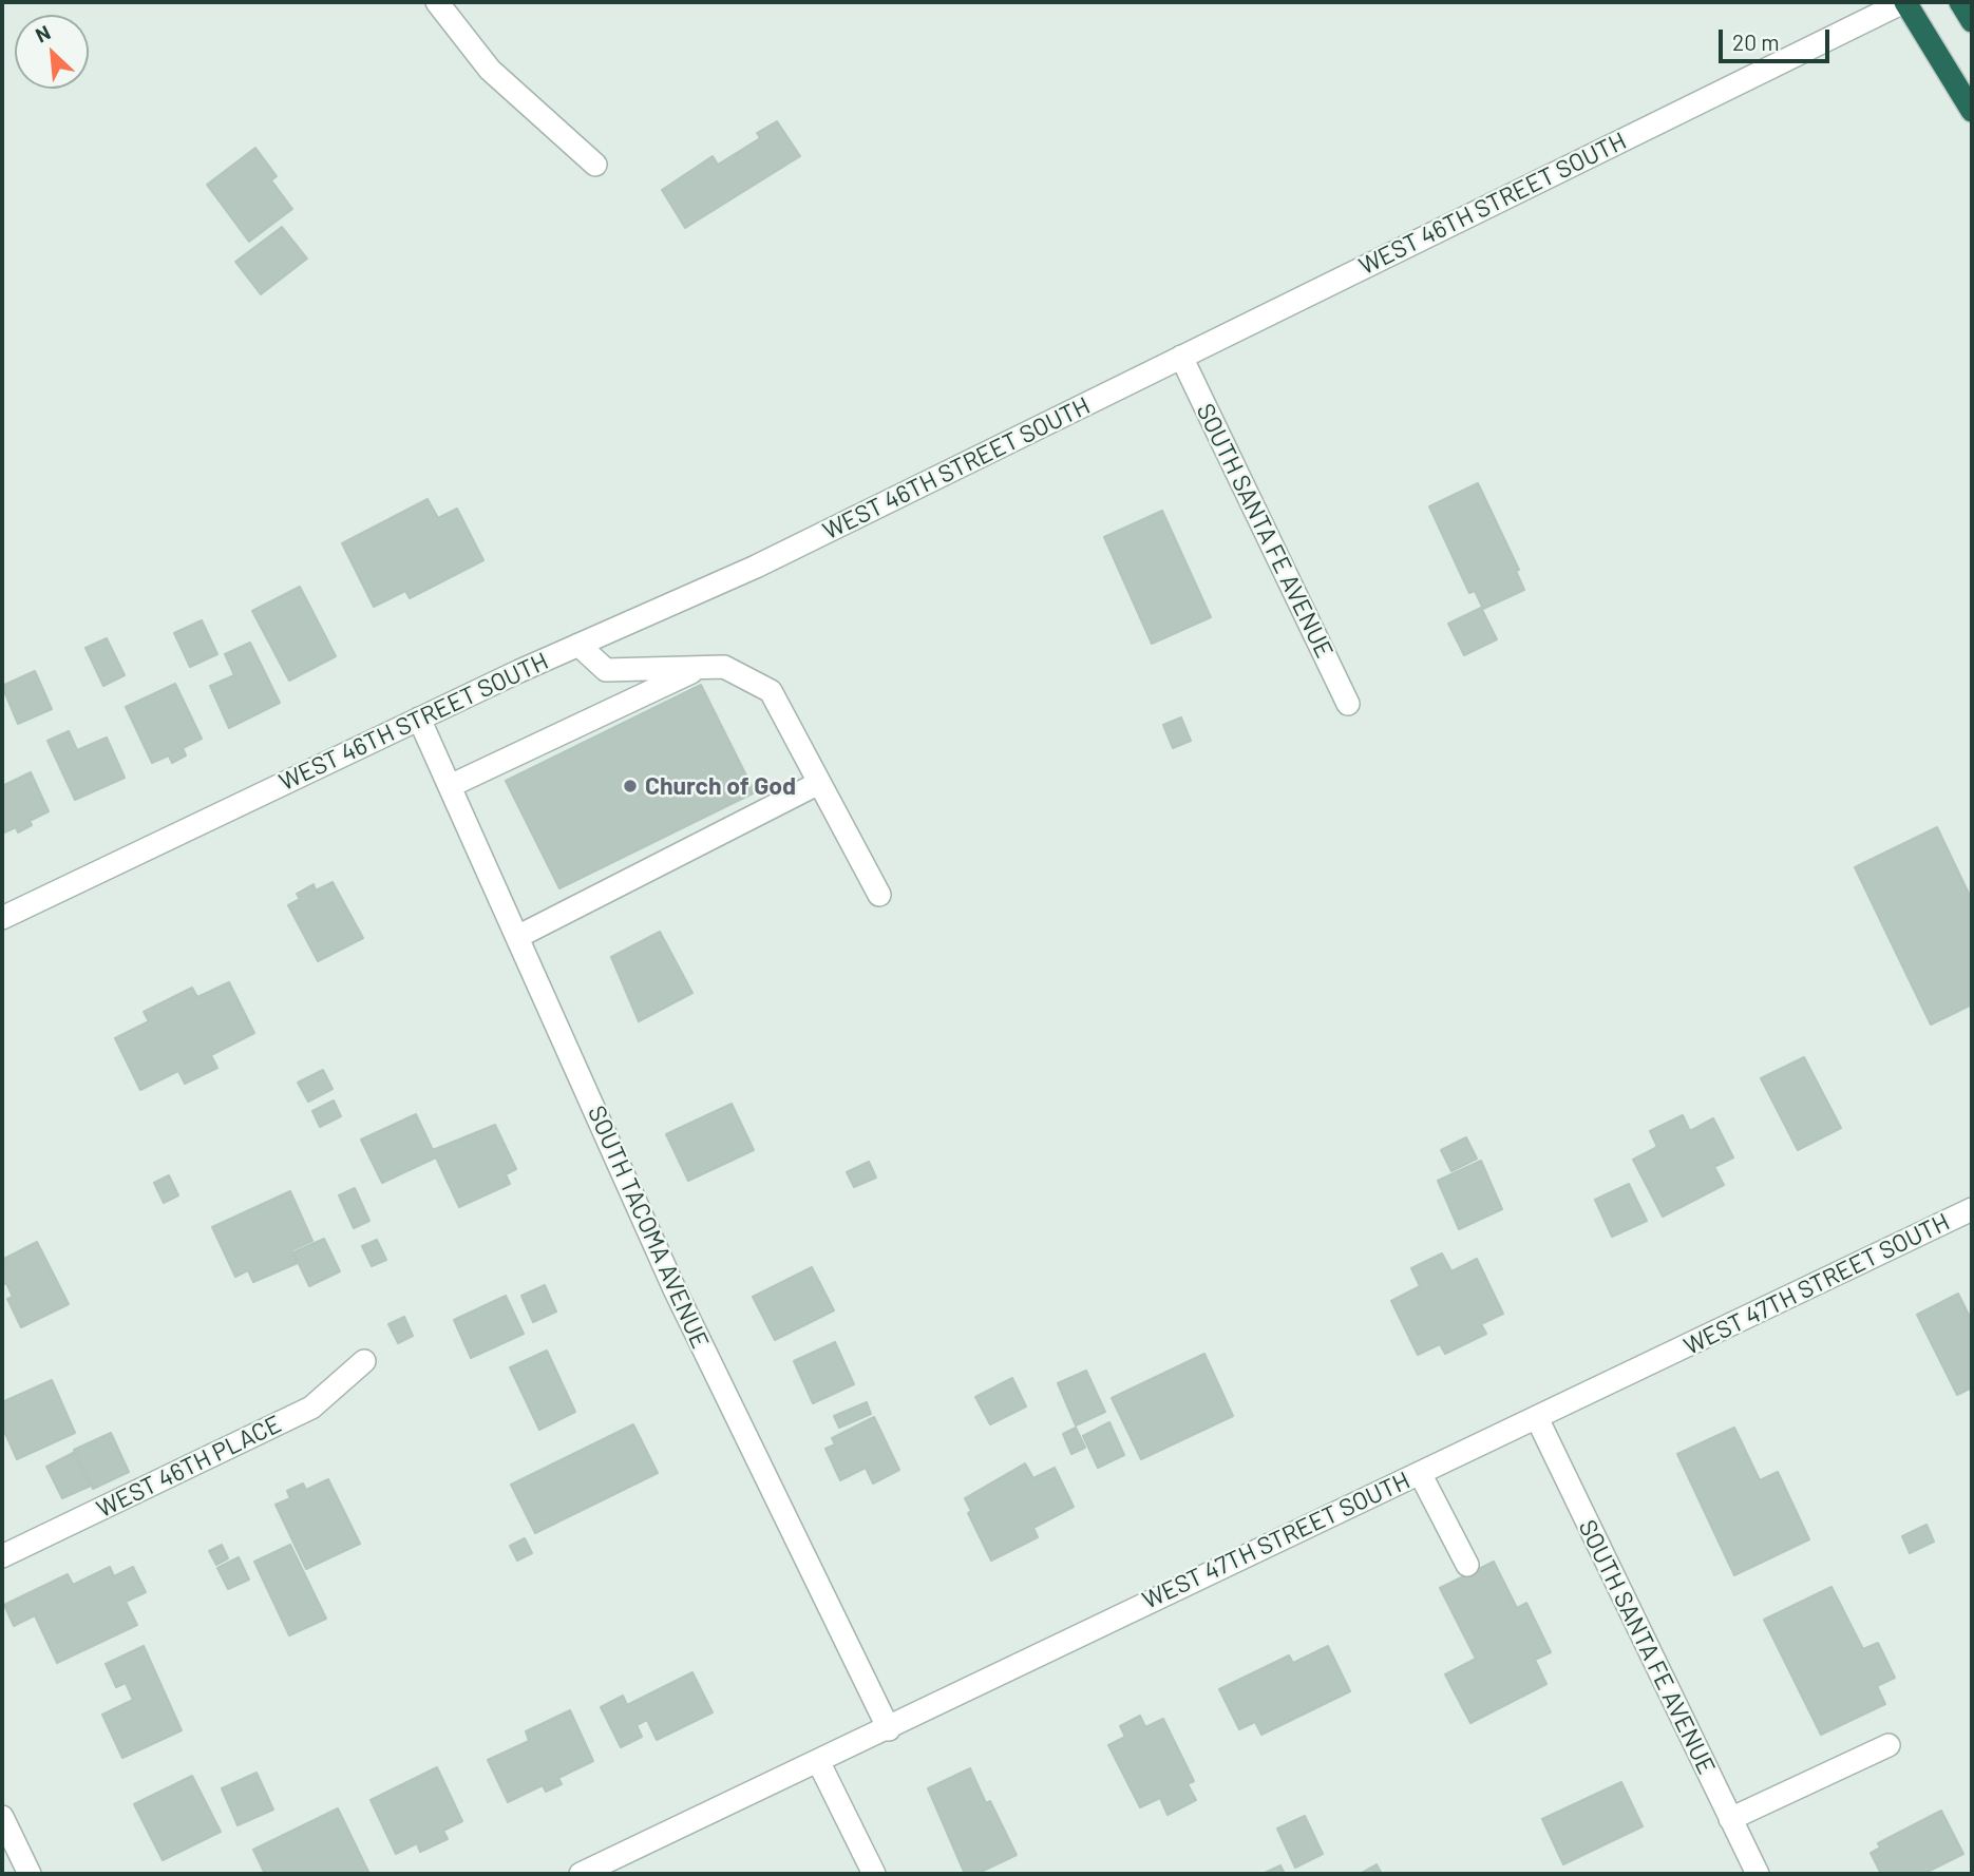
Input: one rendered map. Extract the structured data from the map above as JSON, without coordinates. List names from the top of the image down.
{
  "streets": {
    "street": [
      "WEST 46TH STREET SOUTH",
      "SOUTH SANTA FE AVENUE",
      "SOUTH TACOMA AVENUE",
      "WEST 47TH STREET SOUTH",
      "WEST 46TH PLACE"
    ]
  },
  "crossings": [
    ["WEST 46TH STREET SOUTH", "SOUTH SANTA FE AVENUE"],
    ["WEST 46TH STREET SOUTH", "SOUTH TACOMA AVENUE"],
    ["SOUTH SANTA FE AVENUE", "WEST 47TH STREET SOUTH"],
    ["SOUTH TACOMA AVENUE", "WEST 47TH STREET SOUTH"]
  ],
  "places": ["Church of God"],
  "scale_bar": "20 m",
  "north": "top left"
}
